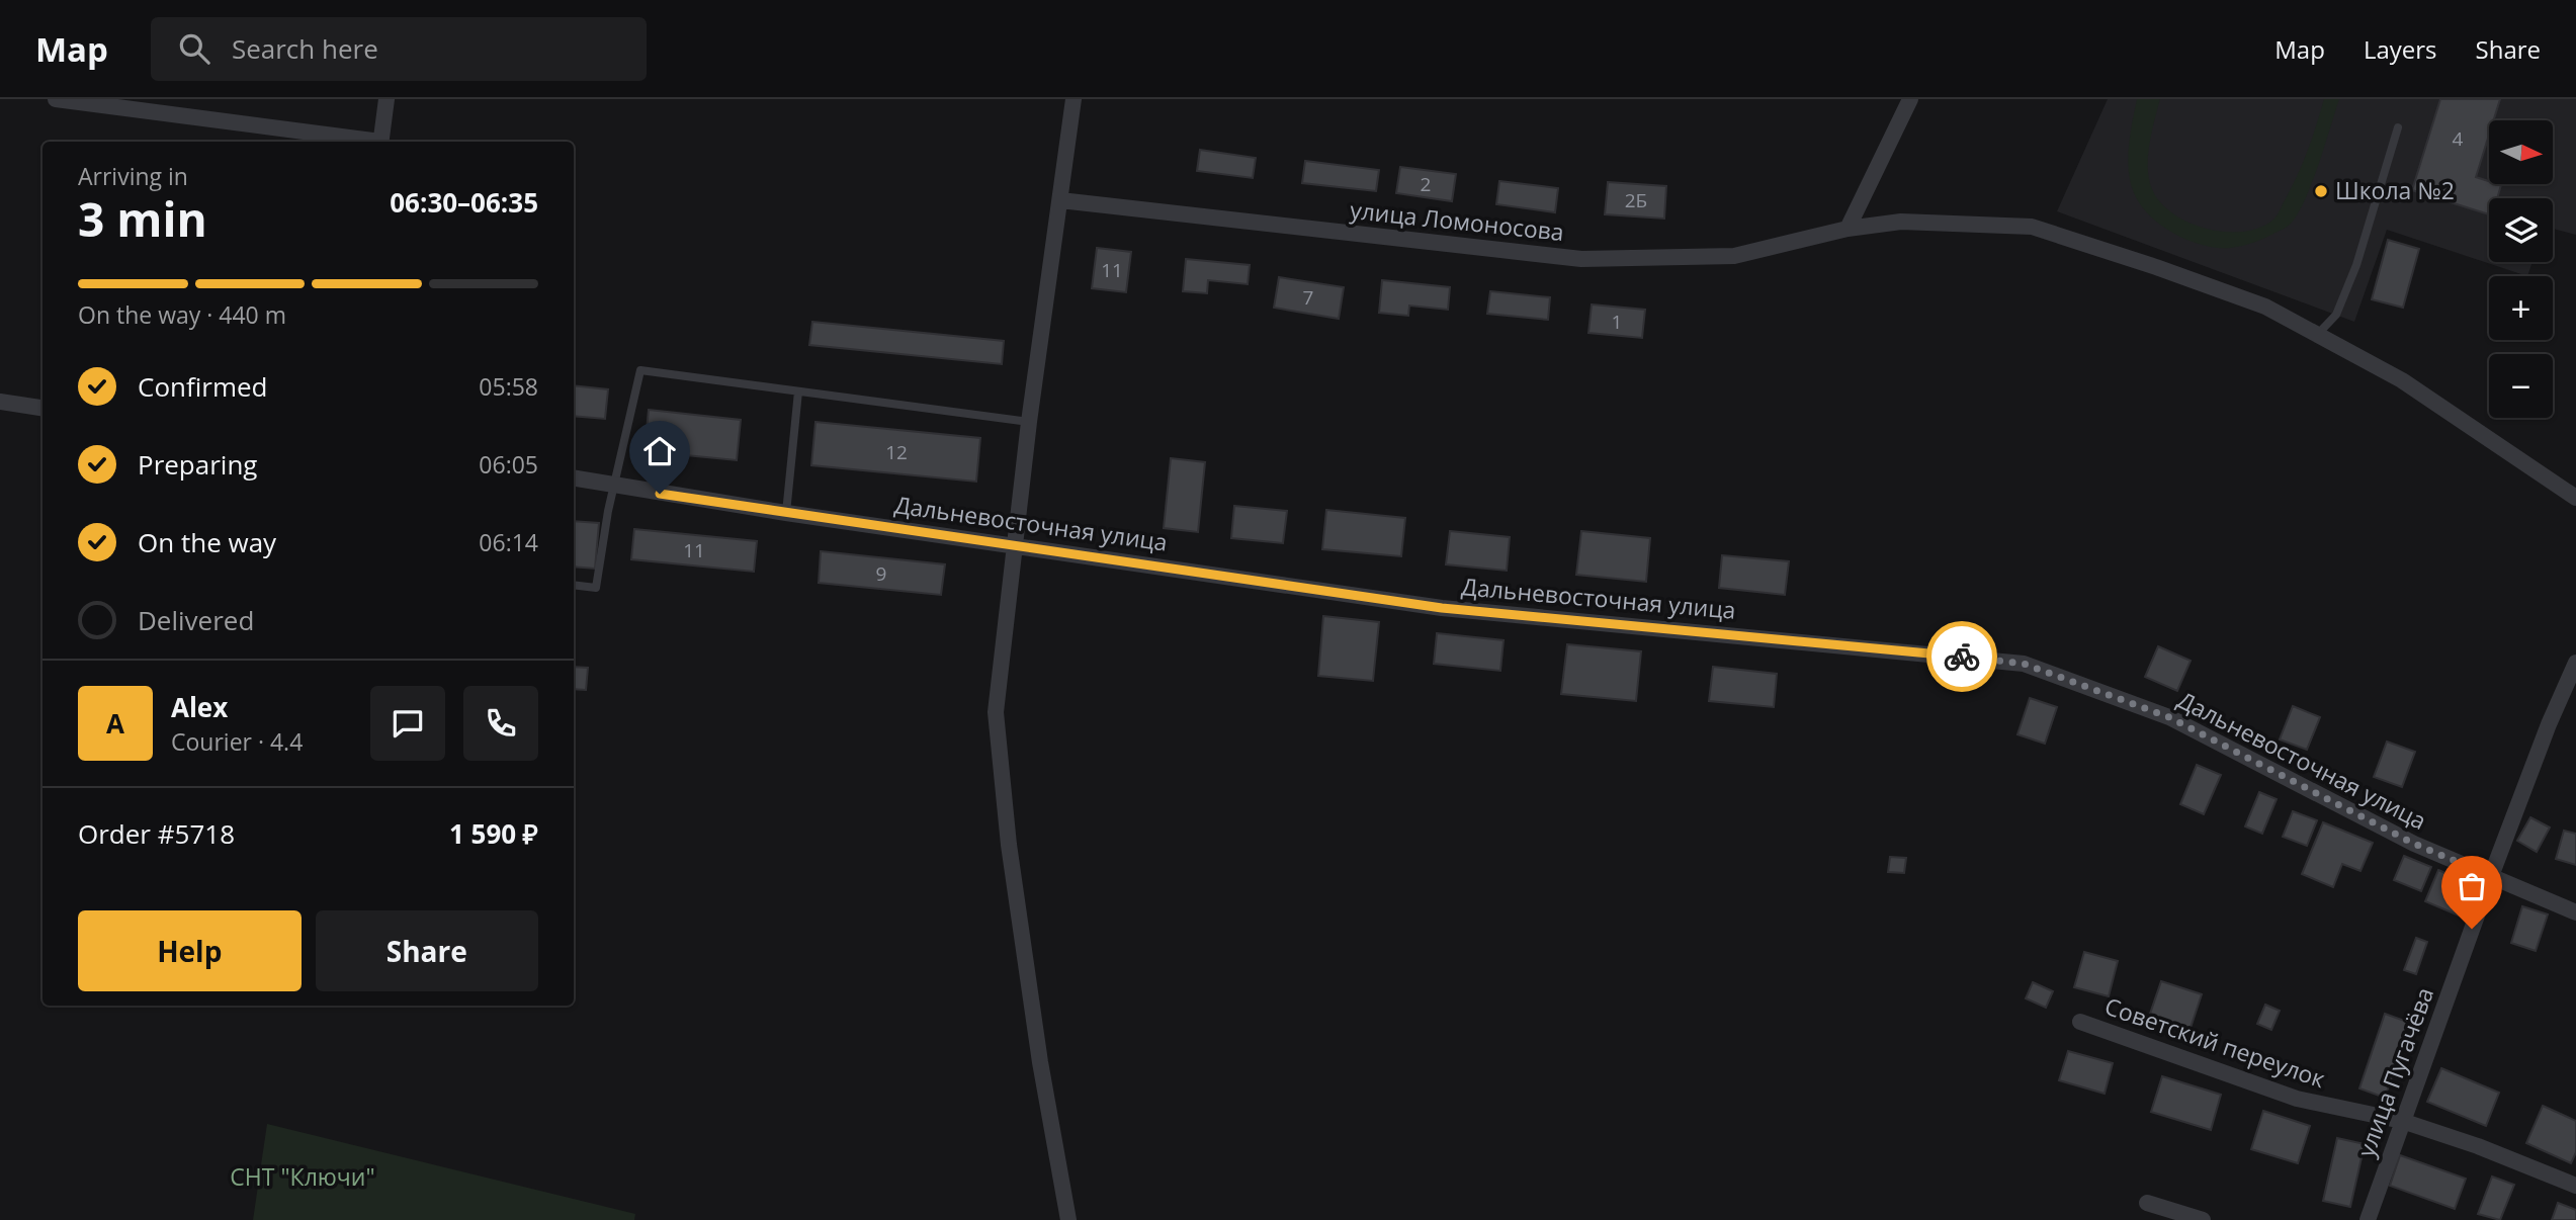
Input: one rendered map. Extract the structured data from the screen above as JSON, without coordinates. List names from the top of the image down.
{
  "streets": {
    "street": [
      "улица Ломоносова",
      "Дальневосточная улица",
      "Советский переулок",
      "улица Пугачёва"
    ]
  },
  "crossings": [
    ["Дальневосточная улица", "улица Пугачёва"],
    ["Советский переулок", "улица Пугачёва"]
  ],
  "parks": ["СНТ \"Ключи\""],
  "places": ["Школа №2"],
  "house_numbers": [
    "4",
    "2",
    "2Б",
    "11",
    "7",
    "1",
    "12",
    "11",
    "9"
  ],
  "north": "right",
  "page": {
    "header": "Map",
    "search": "Search here",
    "nav": ["Map", "Layers", "Share"],
    "map_buttons": ["+", "−"],
    "heading": ["3 min", "Arriving in", "06:30–06:35"],
    "panel": [
      "Alex",
      "Courier · 4.4",
      "Order #5718",
      "1 590 ₽"
    ],
    "bar": "On the way · 440 m",
    "list": [
      ["Confirmed", "05:58"],
      ["Preparing", "06:05"],
      ["On the way", "06:14"],
      "Delivered"
    ],
    "round": "A",
    "buttons": ["Help", "Share"]
  }
}
